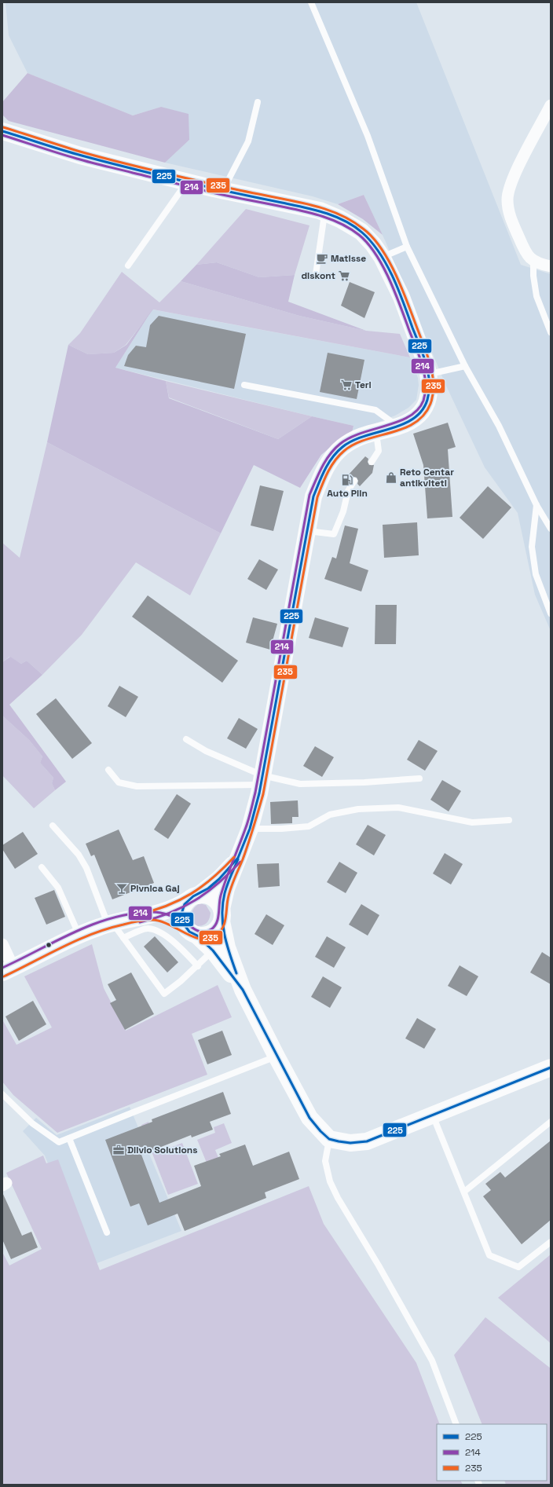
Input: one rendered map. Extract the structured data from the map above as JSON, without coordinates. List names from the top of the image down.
{
  "places": {
    "cafe": ["Matisse"],
    "supermarket": ["diskont", "Teri"],
    "shop": ["Reto Centar antikviteti"],
    "fuel station": ["Auto Plin"],
    "bar": ["Pivnica Gaj"],
    "office": ["Dlivio Solutions"]
  },
  "lines": ["transit line 235", "transit line 225", "transit line 214"],
  "legend": ["225", "214", "235"]
}
